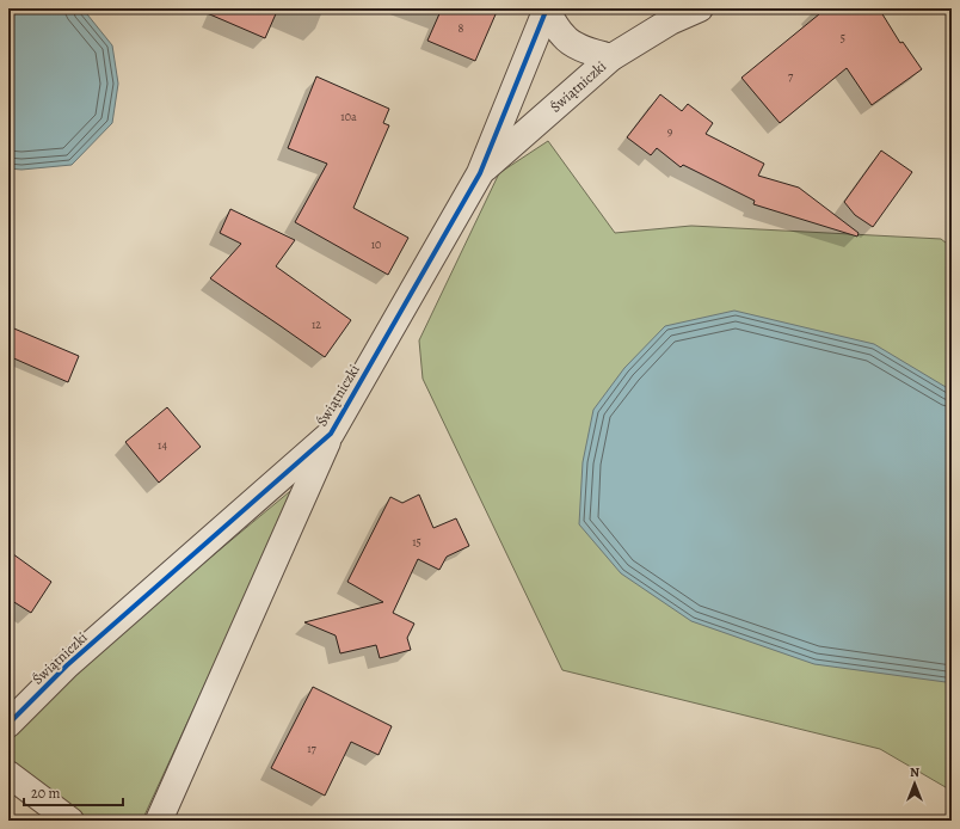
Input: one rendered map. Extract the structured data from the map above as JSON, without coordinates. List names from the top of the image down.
{
  "streets": {
    "street": ["Świątniczki"]
  },
  "house_numbers": [
    "8",
    "5",
    "7",
    "10a",
    "9",
    "10",
    "12",
    "14",
    "15",
    "17"
  ],
  "scale_bar": "20 m",
  "north": "top"
}
